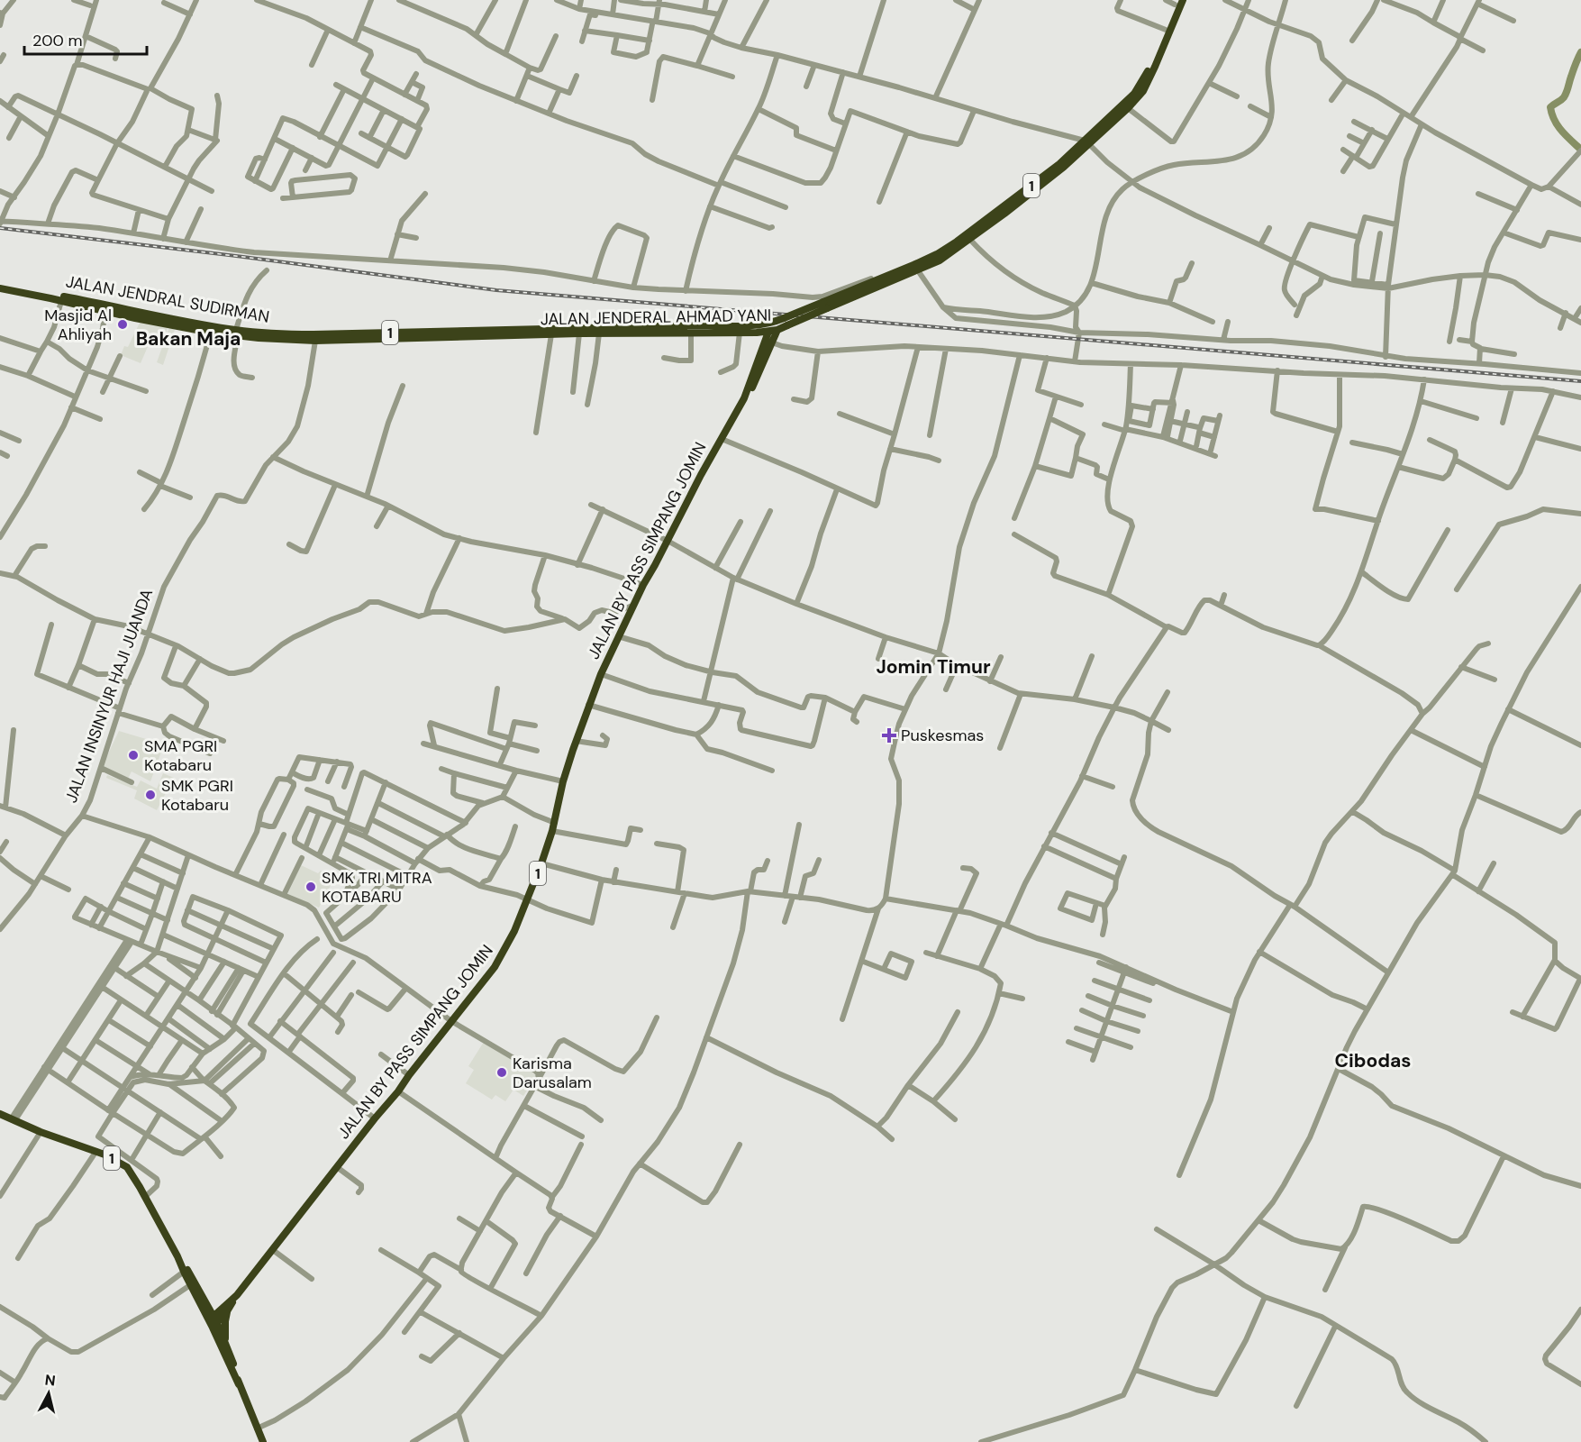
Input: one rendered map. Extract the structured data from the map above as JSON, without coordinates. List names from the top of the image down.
{
  "streets": {
    "highway": [
      "1",
      "JALAN JENDRAL SUDIRMAN",
      "JALAN JENDERAL AHMAD YANI",
      "JALAN BY PASS SIMPANG JOMIN"
    ],
    "street": ["JALAN INSINYUR HAJI JUANDA"]
  },
  "crossings": [
    ["1", "JALAN JENDERAL AHMAD YANI"],
    ["1", "JALAN BY PASS SIMPANG JOMIN"],
    ["JALAN JENDRAL SUDIRMAN", "JALAN JENDERAL AHMAD YANI"],
    ["JALAN JENDERAL AHMAD YANI", "JALAN BY PASS SIMPANG JOMIN"]
  ],
  "districts": ["Bakan Maja", "Jomin Timur", "Cibodas"],
  "places": {
    "other": [
      "Masjid Al Ahliyah",
      "SMA PGRI Kotabaru",
      "SMK PGRI Kotabaru",
      "SMK TRI MITRA KOTABARU",
      "Karisma Darusalam"
    ],
    "health": ["Puskesmas"]
  },
  "scale_bar": "200 m",
  "north": "top"
}
